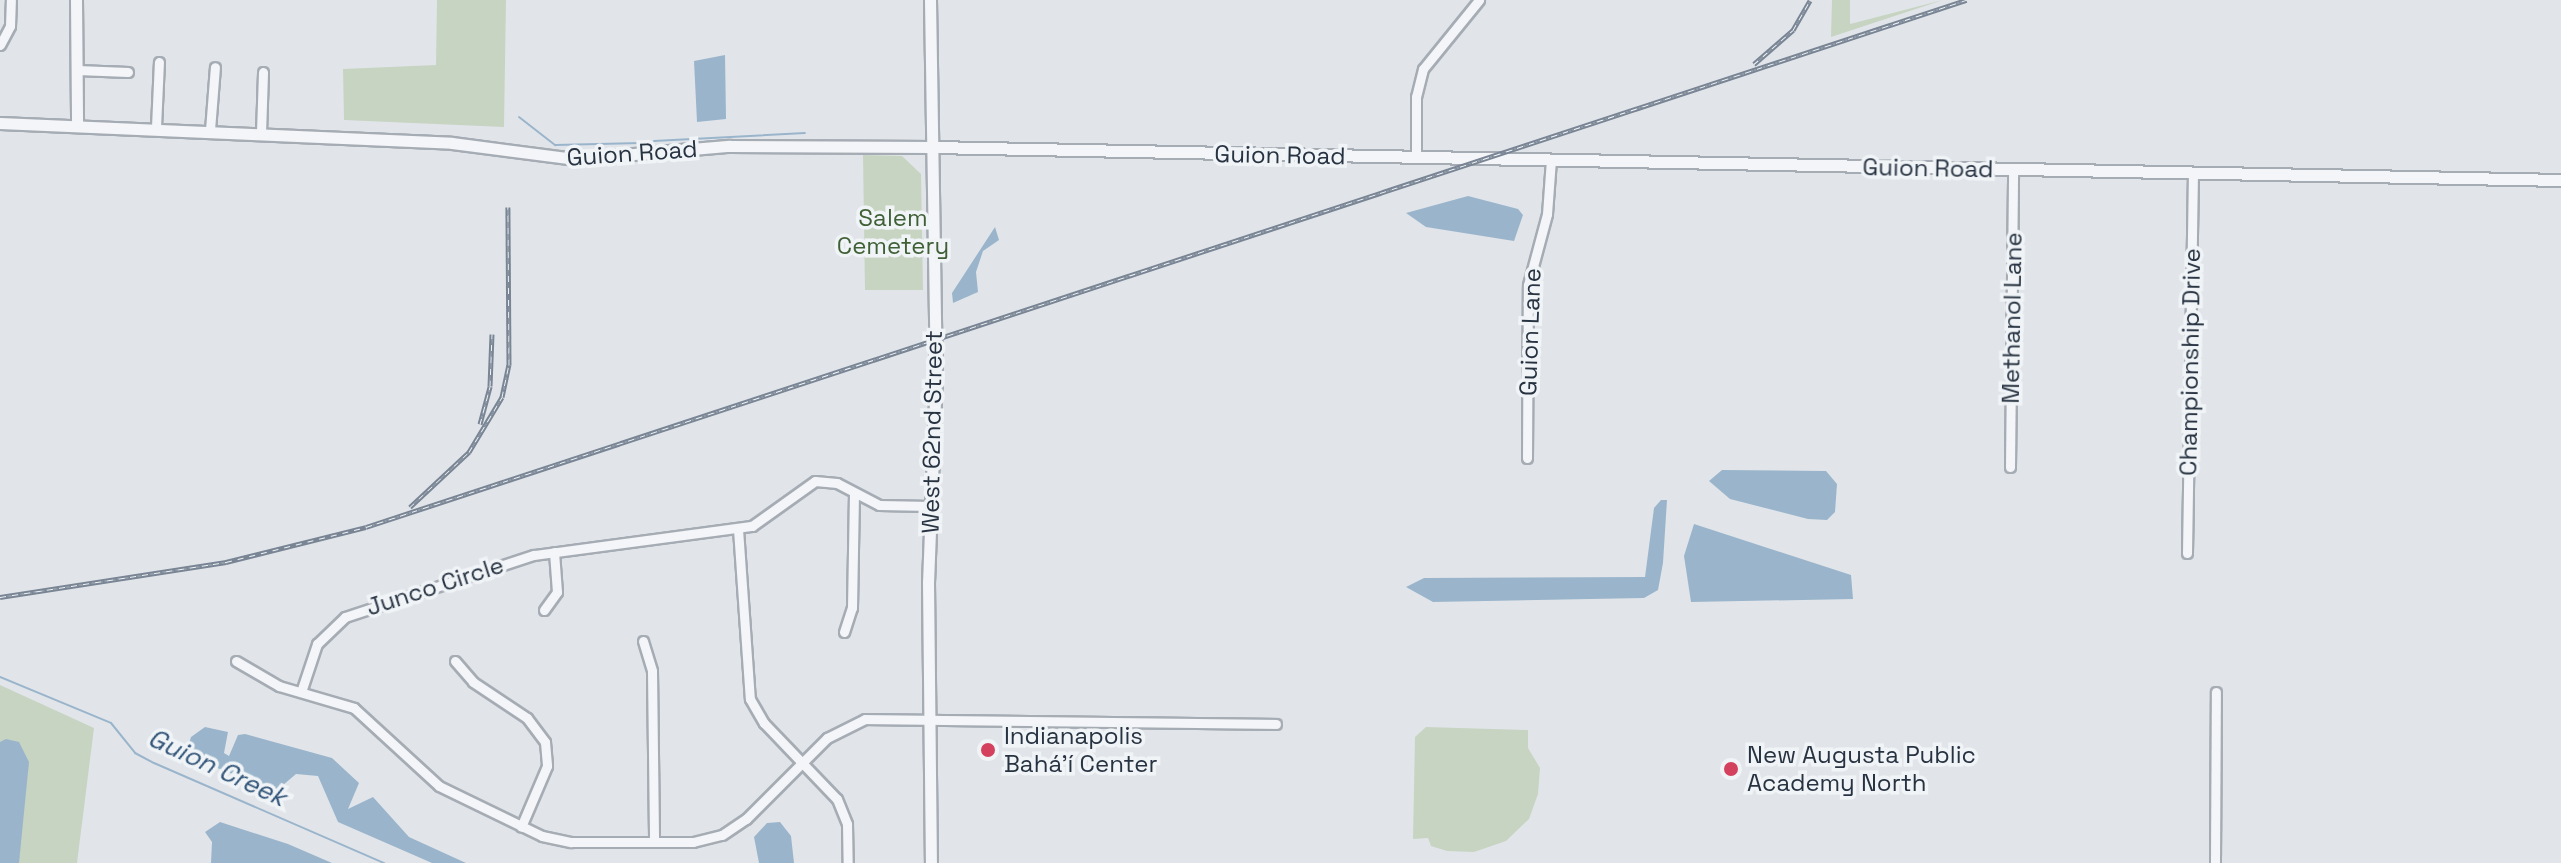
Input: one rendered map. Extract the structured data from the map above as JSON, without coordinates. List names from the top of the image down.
{
  "streets": {
    "street": [
      "Guion Road",
      "Methanol Lane",
      "Guion Lane",
      "Championship Drive",
      "West 62nd Street",
      "Junco Circle"
    ]
  },
  "crossings": [
    ["Guion Road", "Methanol Lane"],
    ["Guion Road", "Guion Lane"],
    ["Guion Road", "Championship Drive"],
    ["Guion Road", "West 62nd Street"]
  ],
  "water": ["Guion Creek"],
  "parks": ["Salem Cemetery"],
  "places": ["Indianapolis Bahá'í Center", "New Augusta Public Academy North"]
}
